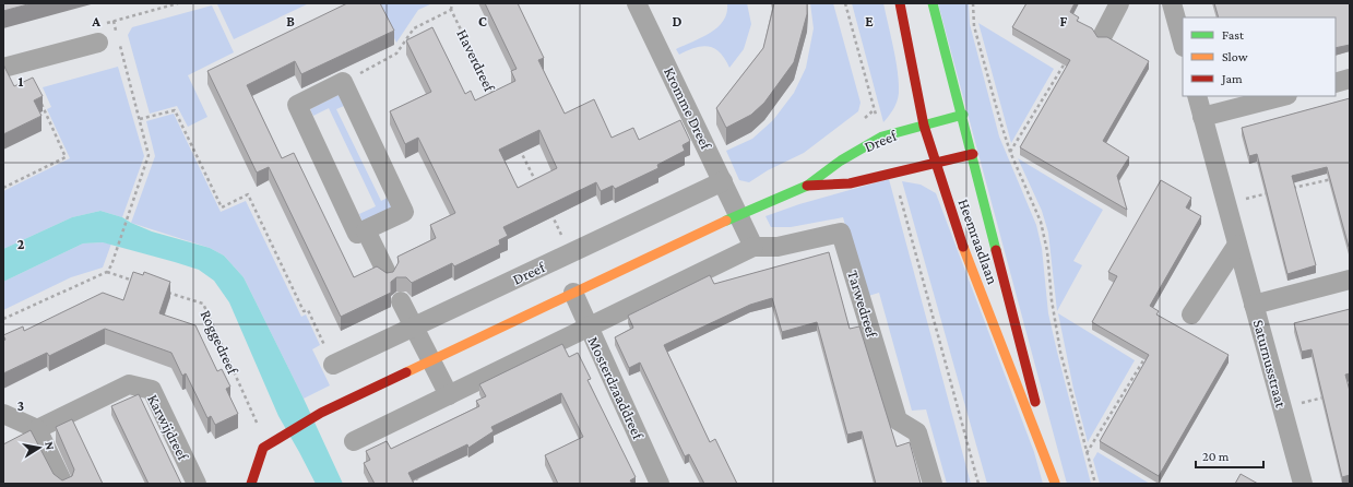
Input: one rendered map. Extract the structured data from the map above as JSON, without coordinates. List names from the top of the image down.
{
  "streets": {
    "street": [
      "Kromme Dreef",
      "Dreef",
      "Heemraadlaan",
      "Tarwedreef",
      "Saturnusstraat",
      "Mosterdzaaddreef",
      "Karwijdreef"
    ],
    "path": ["Haverdreef", "Roggedreef"]
  },
  "crossings": [
    ["Kromme Dreef", "Dreef"],
    ["Dreef", "Heemraadlaan"],
    ["Dreef", "Roggedreef"],
    ["Dreef", "Mosterdzaaddreef"]
  ],
  "legend": ["Fast", "Slow", "Jam"],
  "scale_bar": "20 m",
  "north": "right",
  "grid": {
    "columns": [
      "A",
      "B",
      "C",
      "D",
      "E",
      "F"
    ],
    "rows": ["1", "2", "3"]
  }
}
